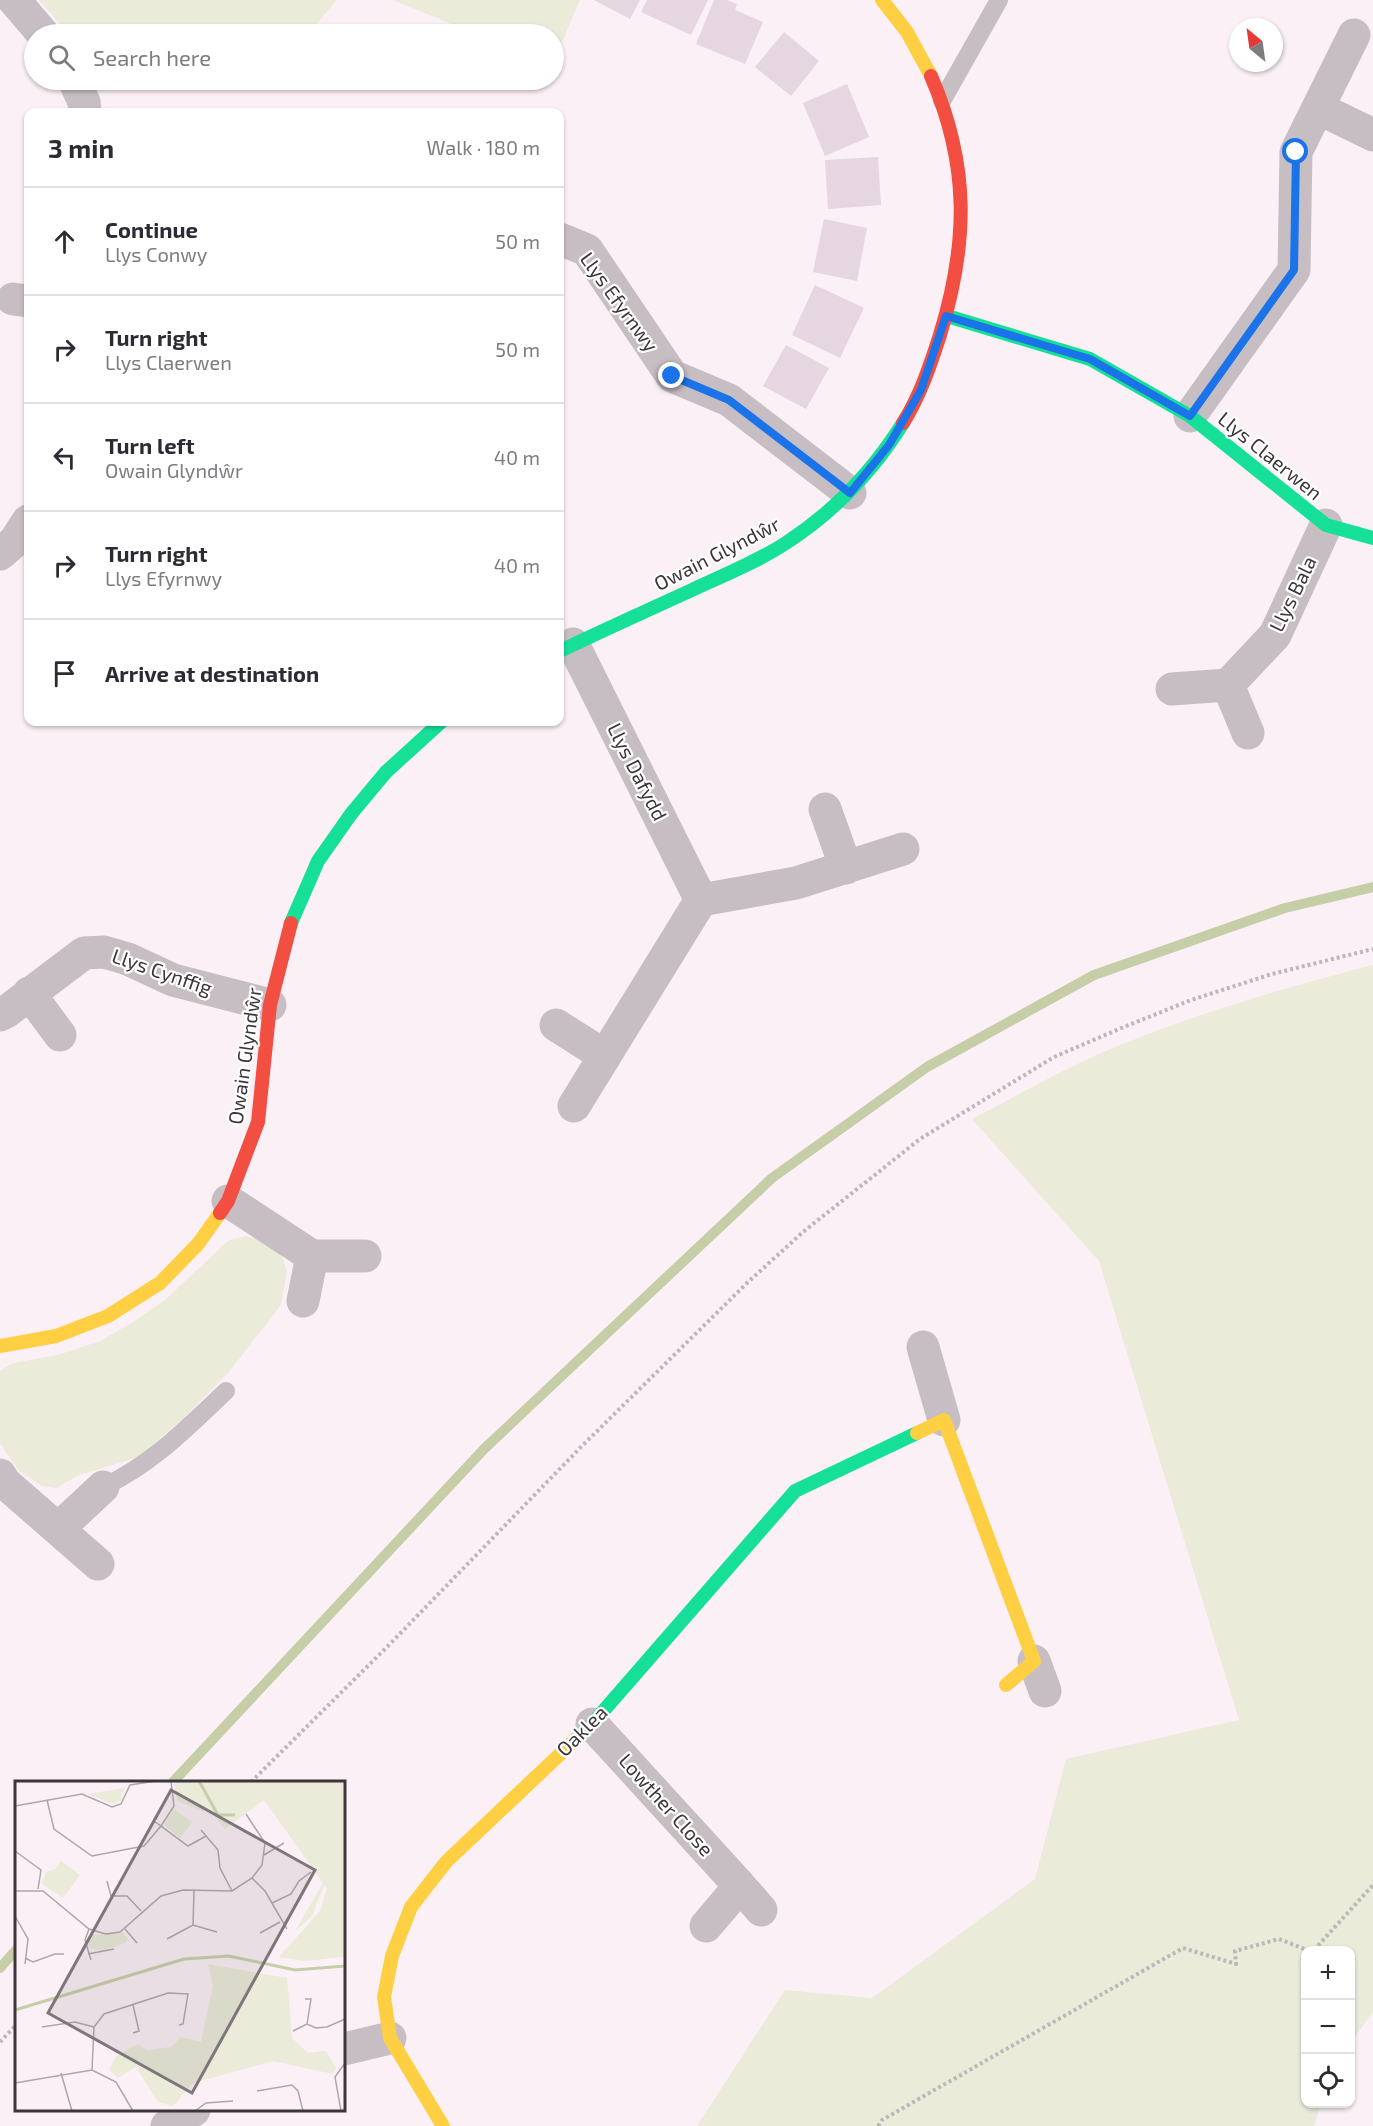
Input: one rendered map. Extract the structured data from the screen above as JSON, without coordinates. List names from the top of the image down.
{
  "streets": {
    "street": [
      "Llys Efyrnwy",
      "Llys Claerwen",
      "Owain Glyndŵr",
      "Llys Bala",
      "Llys Dafydd",
      "Llys Cynffig",
      "Oaklea",
      "Lowther Close"
    ]
  },
  "crossings": [
    ["Llys Efyrnwy", "Owain Glyndŵr"],
    ["Llys Claerwen", "Owain Glyndŵr"],
    ["Llys Claerwen", "Llys Bala"],
    ["Owain Glyndŵr", "Llys Dafydd"],
    ["Owain Glyndŵr", "Llys Cynffig"],
    ["Oaklea", "Lowther Close"]
  ],
  "north": "top left",
  "page": {
    "search": "Search here",
    "heading": ["3 min", "Walk · 180 m"],
    "list": [
      ["Continue", "Llys Conwy", "50 m"],
      ["Turn right", "Llys Claerwen", "50 m"],
      ["Turn left", "Owain Glyndŵr", "40 m"],
      ["Turn right", "Llys Efyrnwy", "40 m"],
      "Arrive at destination"
    ],
    "map_buttons": ["+", "−"]
  }
}
